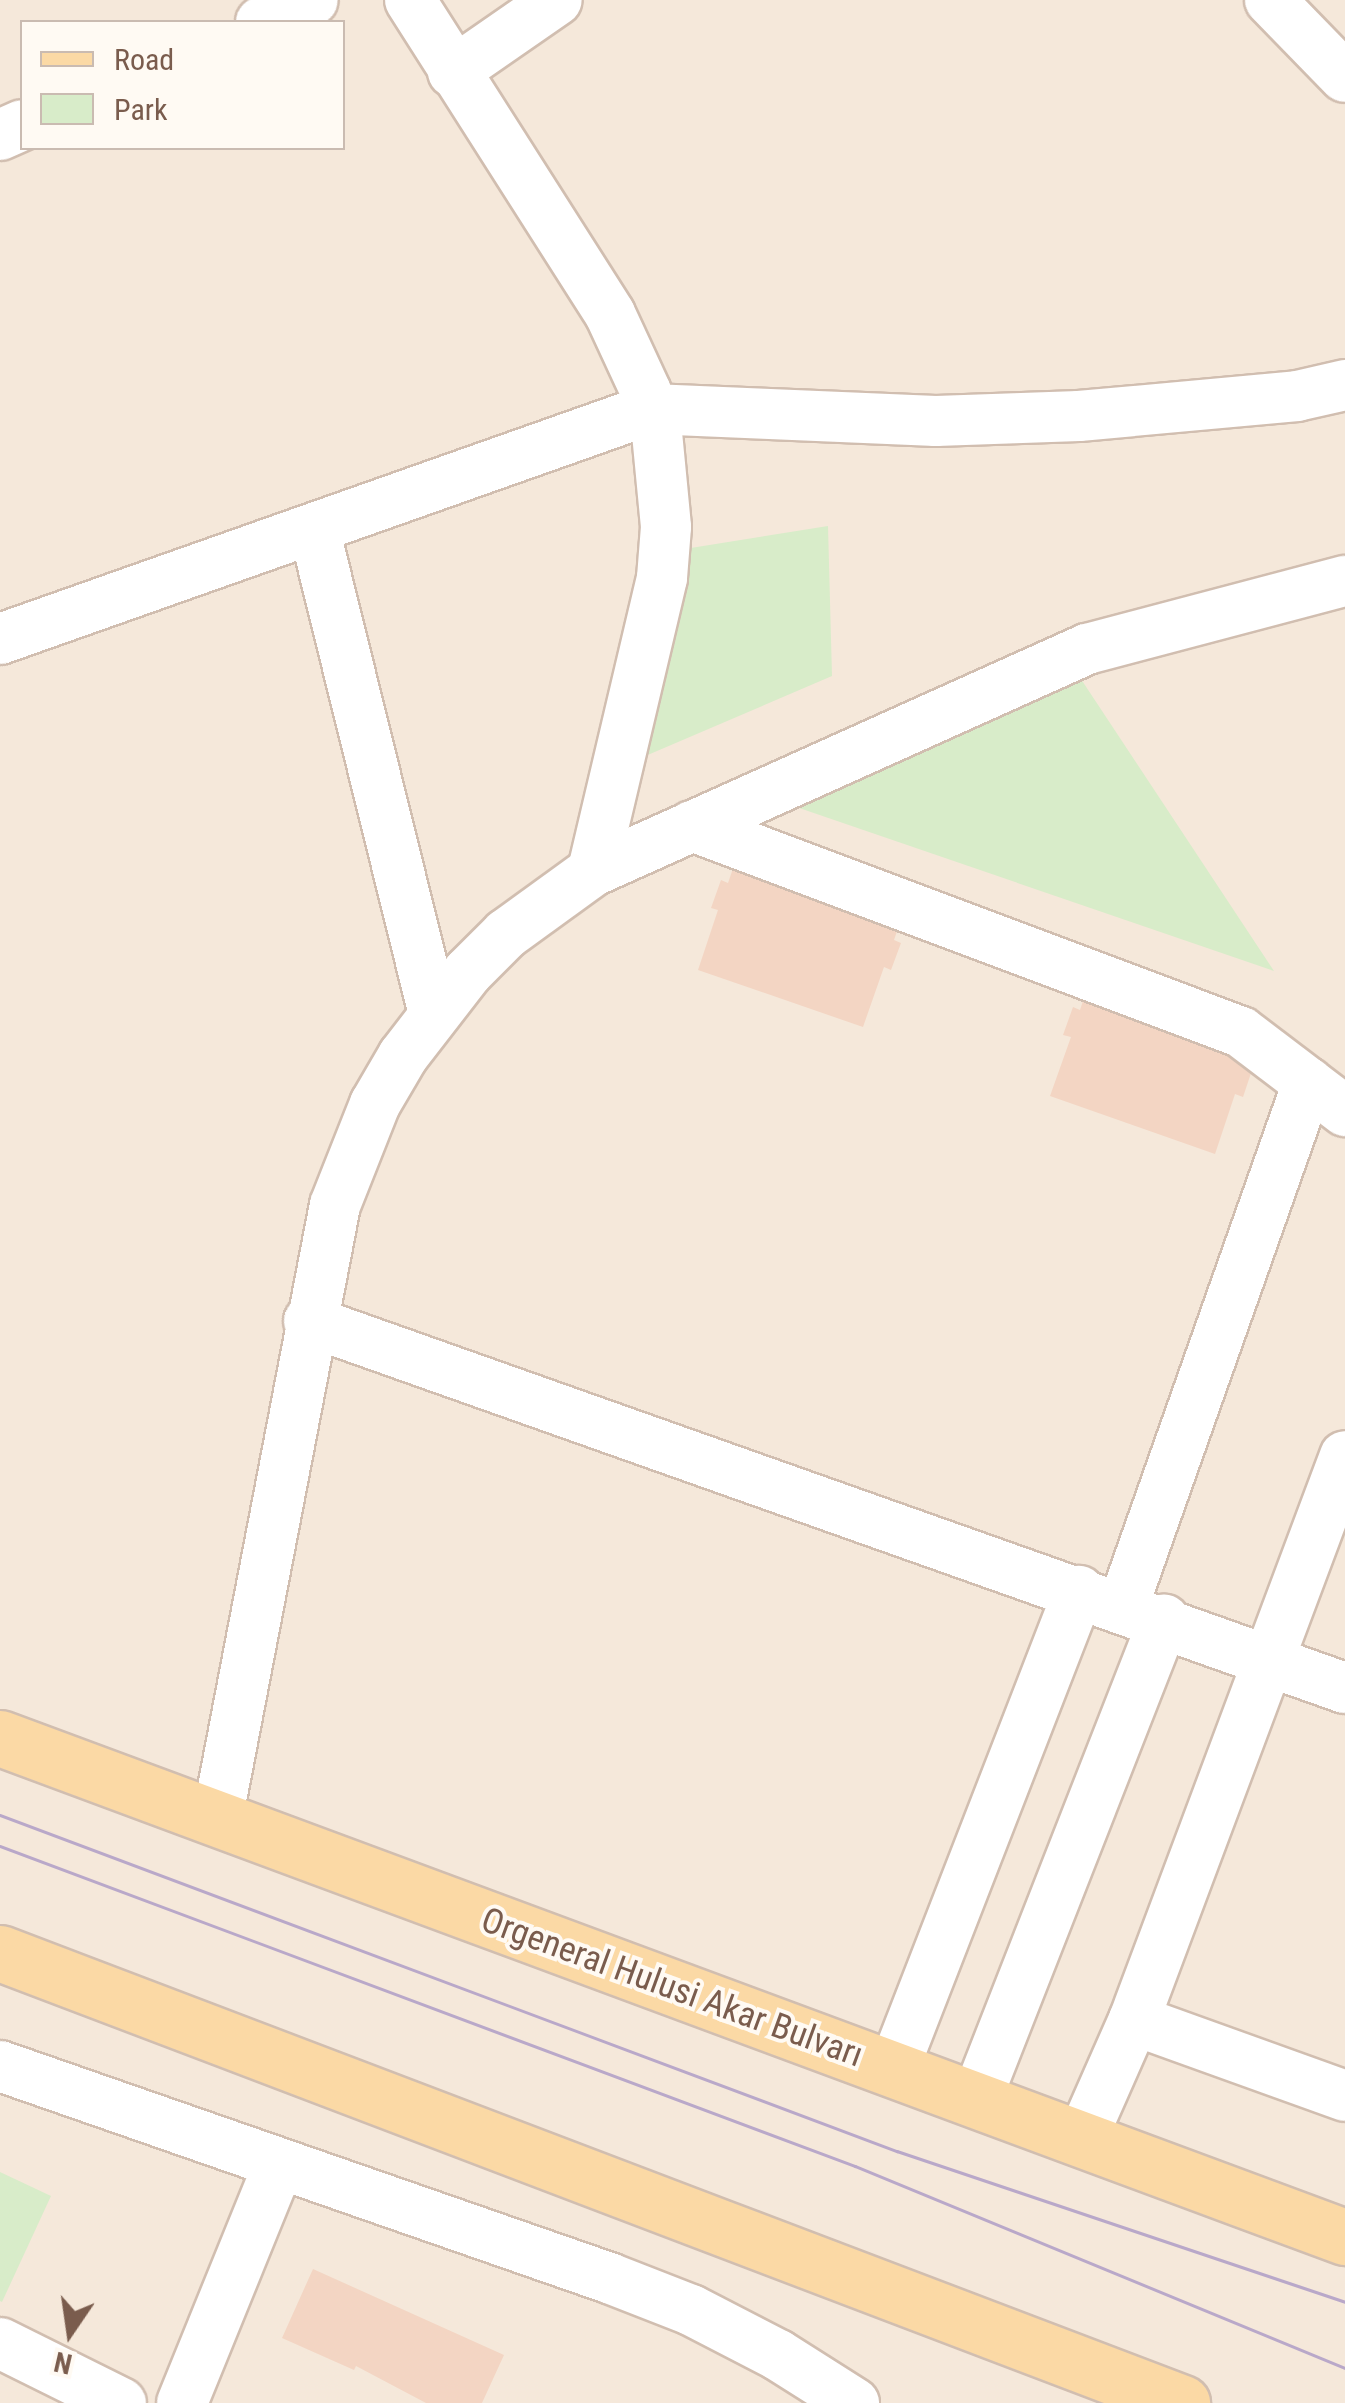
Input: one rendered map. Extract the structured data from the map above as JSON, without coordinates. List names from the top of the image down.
{
  "streets": {
    "main road": ["Orgeneral Hulusi Akar Bulvarı"]
  },
  "legend": ["Road", "Park"],
  "north": "bottom"
}
